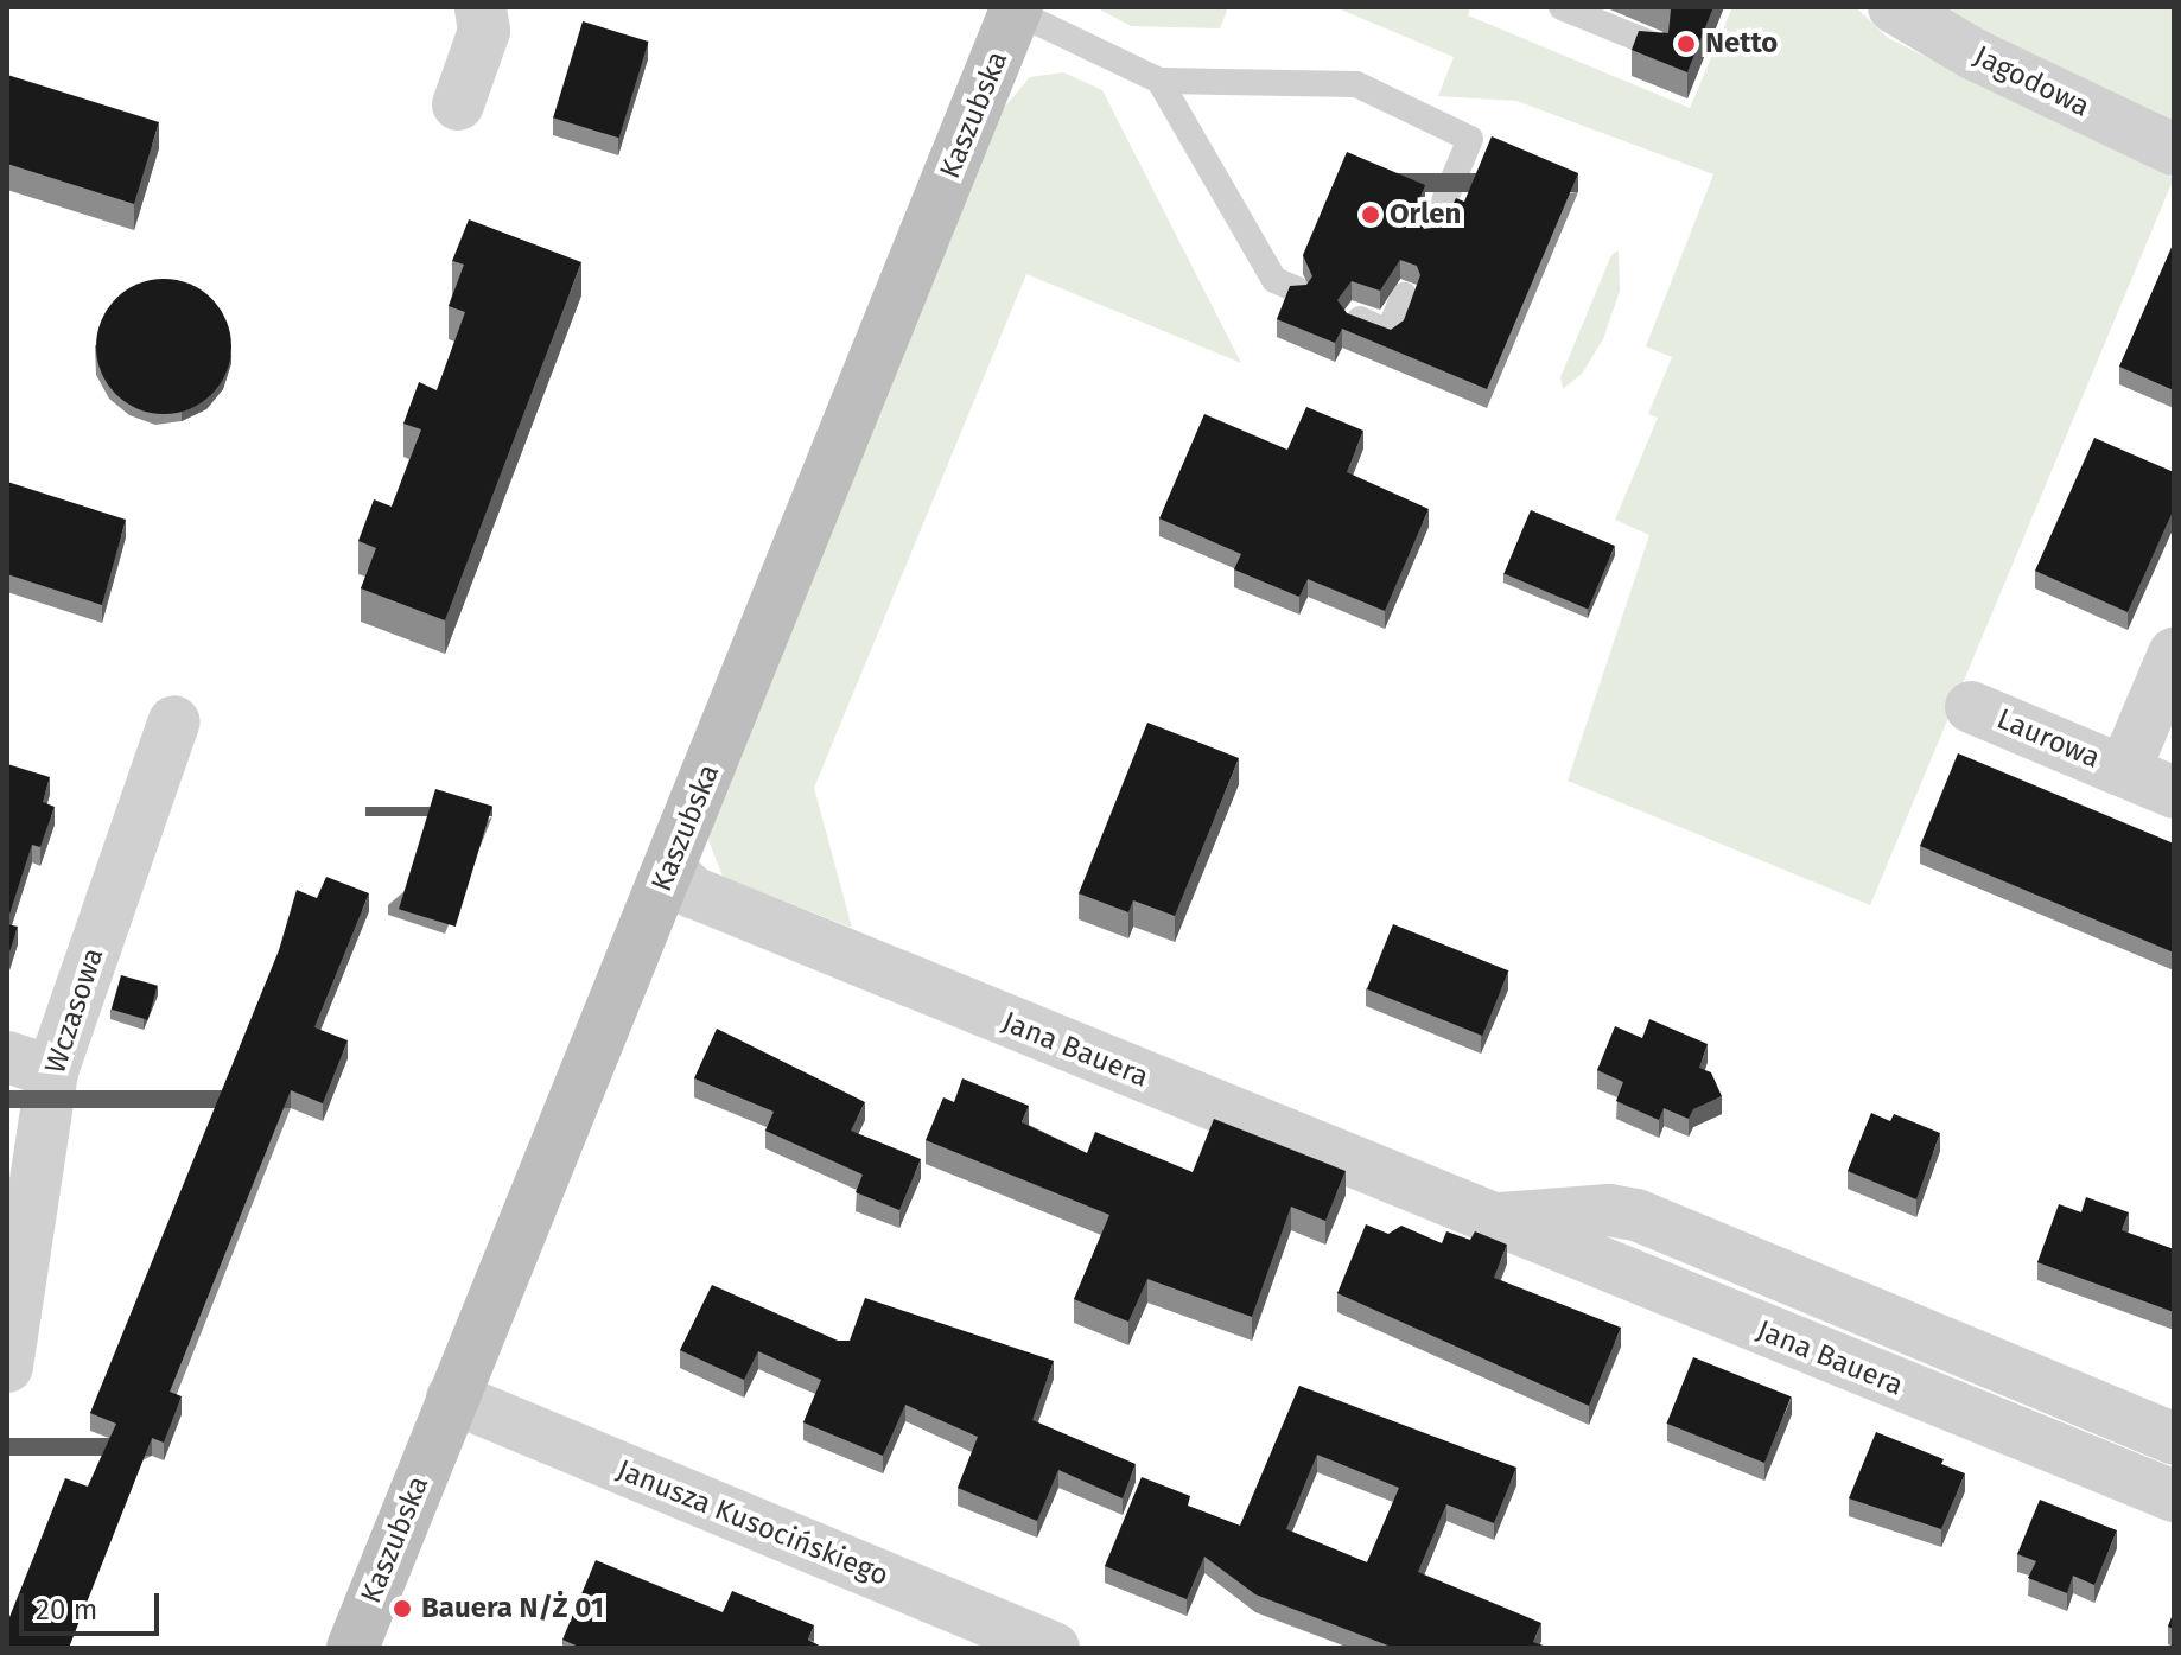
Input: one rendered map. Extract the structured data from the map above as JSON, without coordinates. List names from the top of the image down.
{
  "streets": {
    "main road": ["Kaszubska"],
    "street": [
      "Jagodowa",
      "Laurowa",
      "Wczasowa",
      "Jana Bauera",
      "Janusza Kusocińskiego"
    ]
  },
  "crossings": [
    ["Kaszubska", "Jana Bauera"],
    ["Kaszubska", "Janusza Kusocińskiego"]
  ],
  "places": ["Netto", "Orlen", "Bauera N/Ż 01"],
  "scale_bar": "20 m"
}
